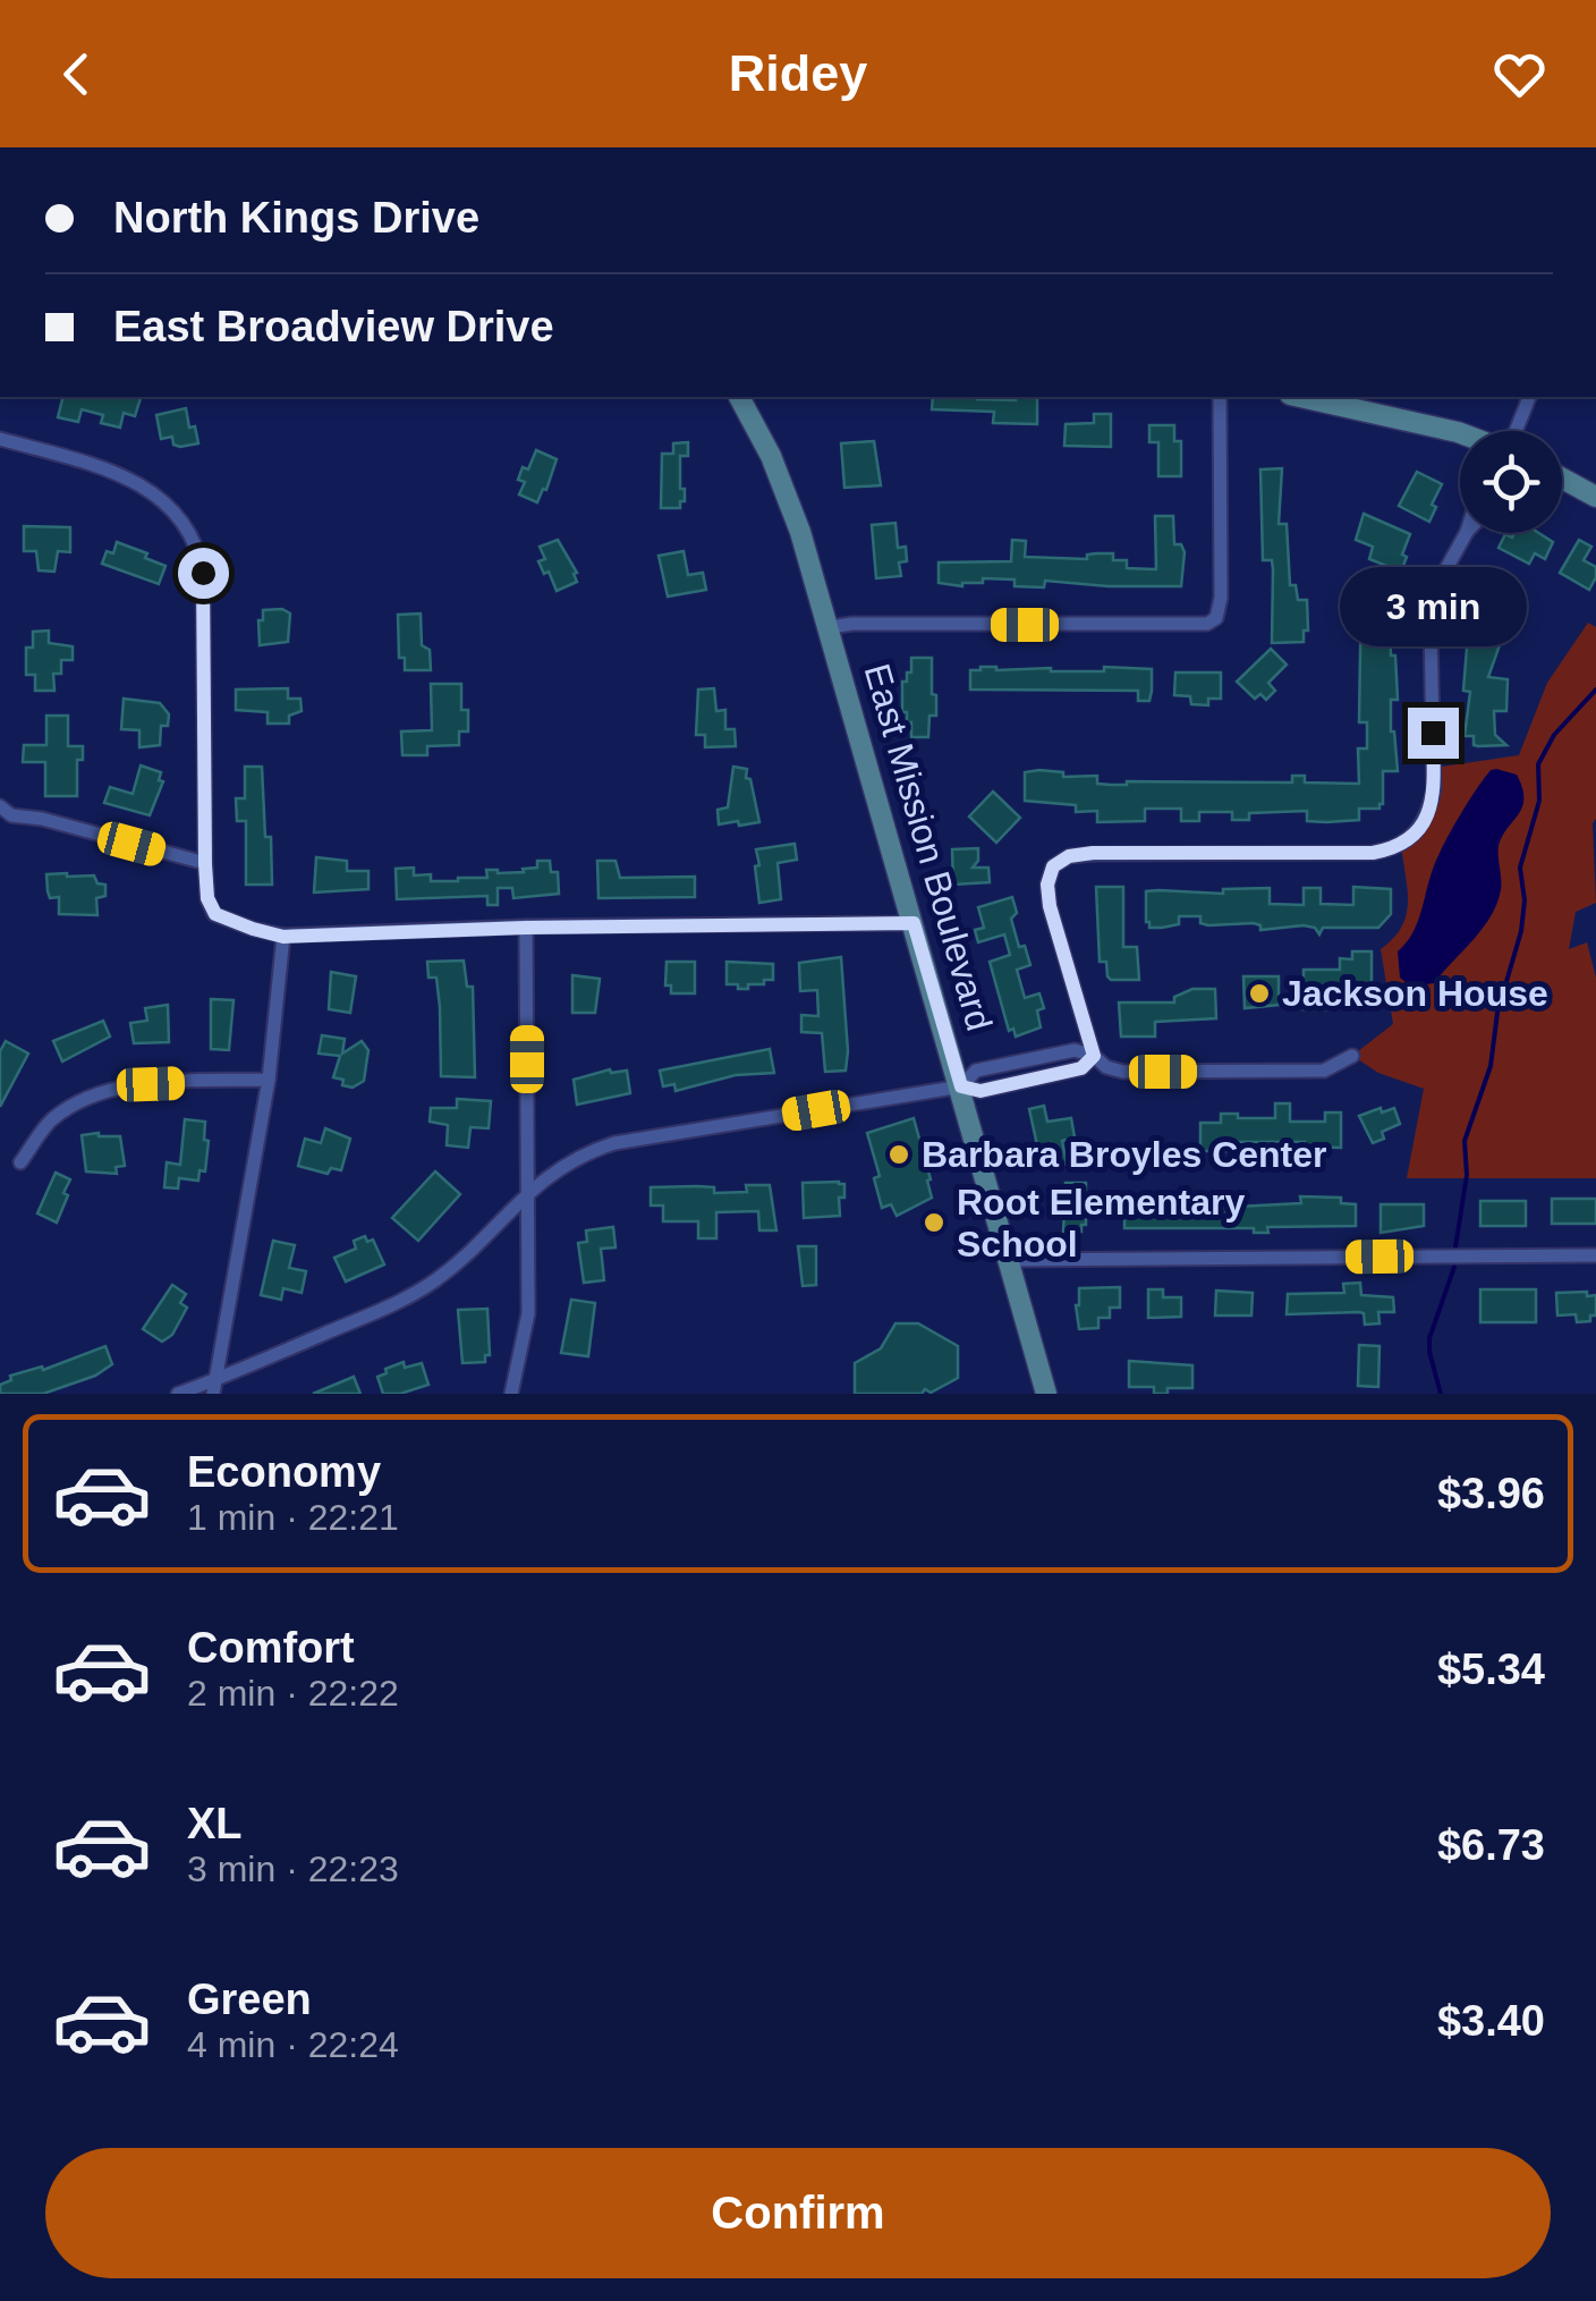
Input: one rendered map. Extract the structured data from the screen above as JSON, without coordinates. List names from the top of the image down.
{
  "streets": {
    "main road": ["East Mission Boulevard"]
  },
  "places": ["Jackson House", "Barbara Broyles Center", "Root Elementary School"],
  "page": {
    "header": "Ridey",
    "banner": ["North Kings Drive", "East Broadview Drive"],
    "bubble": "3 min",
    "list": [
      {
        "name": "Economy",
        "note": "1 min · 22:21",
        "value": "$3.96"
      },
      {
        "name": "Comfort",
        "note": "2 min · 22:22",
        "value": "$5.34"
      },
      {
        "name": "XL",
        "note": "3 min · 22:23",
        "value": "$6.73"
      },
      {
        "name": "Green",
        "note": "4 min · 22:24",
        "value": "$3.40"
      }
    ],
    "buttons": "Confirm"
  }
}
